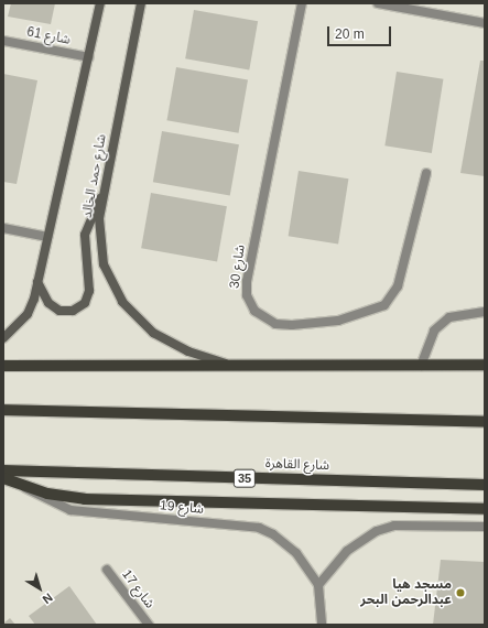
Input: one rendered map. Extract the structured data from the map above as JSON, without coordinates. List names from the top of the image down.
{
  "streets": {
    "main road": ["شارع القاهرة", "35"],
    "street": [
      "شارع 61",
      "شارع حمد الخالد",
      "شارع 30",
      "شارع 19",
      "شارع 17"
    ]
  },
  "places": ["مسجد هيا عبدالرحمن البحر"],
  "scale_bar": "20 m",
  "north": "bottom right"
}
